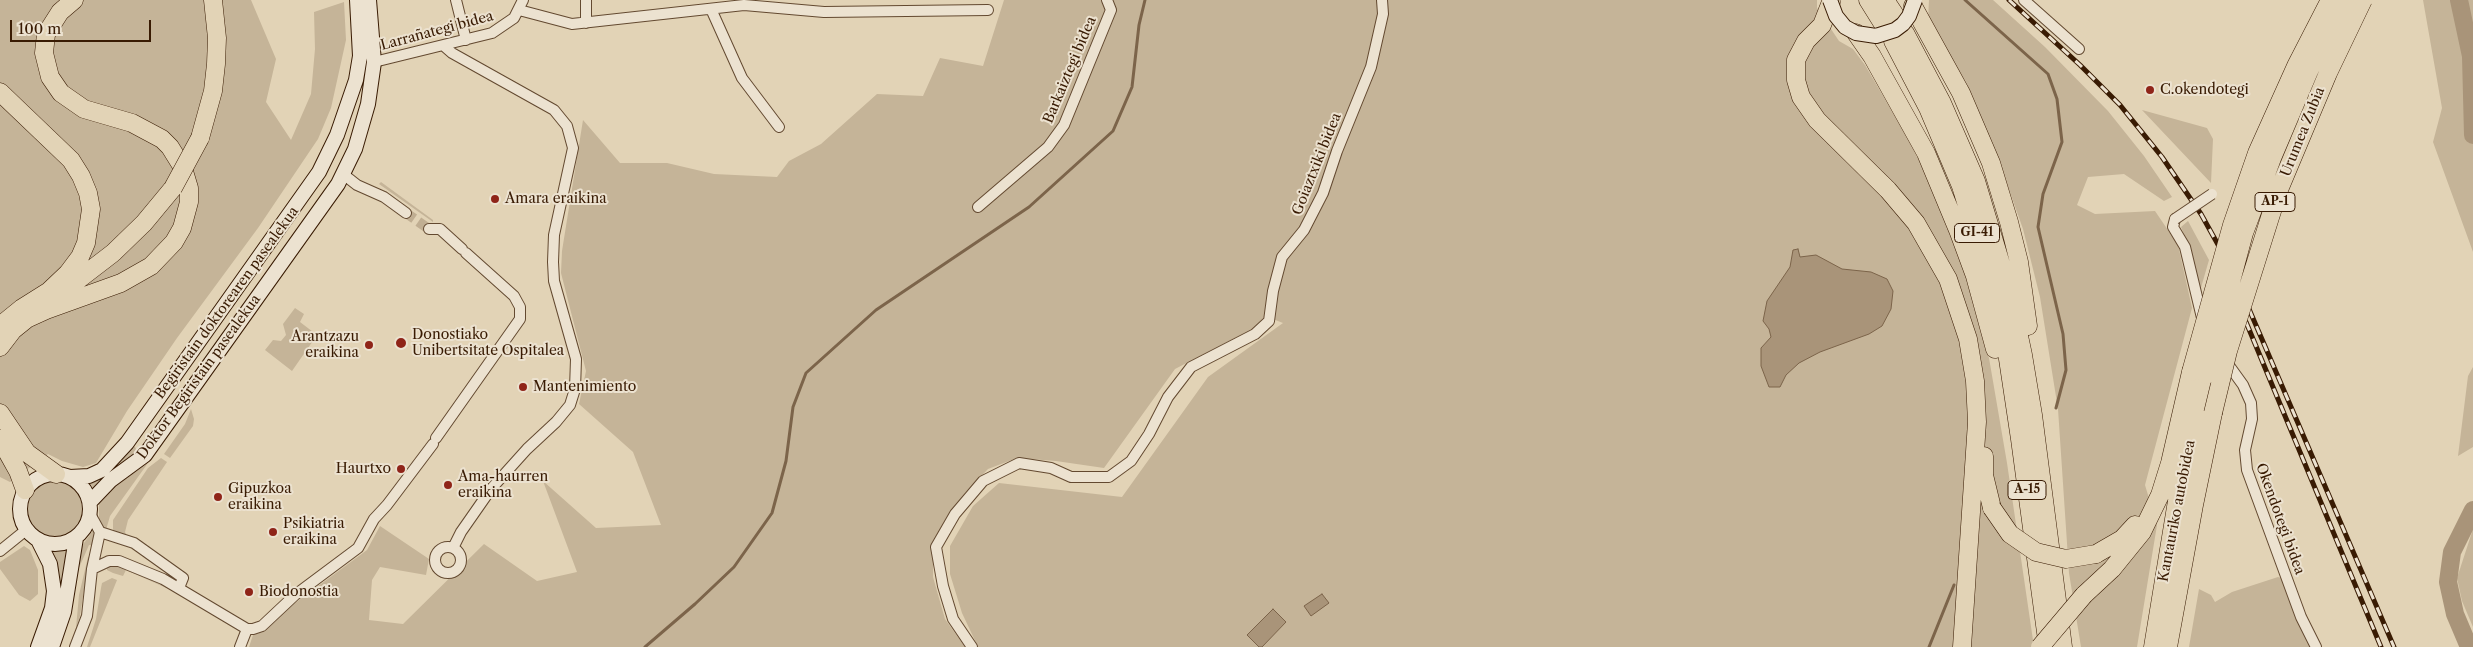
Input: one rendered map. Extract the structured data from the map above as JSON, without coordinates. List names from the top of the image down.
{
  "streets": {
    "highway": [
      "Urumea Zubia",
      "AP-1",
      "GI-41",
      "A-15",
      "Kantauriko autobidea"
    ],
    "main road": ["Begiristain doktorearen pasealekua", "Doktor Begiristain pasealekua"],
    "street": [
      "Larrañategi bidea",
      "Barkaiztegi bidea",
      "Goiaztxiki bidea",
      "Okendotegi bidea"
    ]
  },
  "crossings": [
    ["Larrañategi bidea", "Begiristain doktorearen pasealekua"],
    ["Urumea Zubia", "AP-1"],
    ["Urumea Zubia", "Kantauriko autobidea"],
    ["GI-41", "A-15"],
    ["Begiristain doktorearen pasealekua", "Doktor Begiristain pasealekua"]
  ],
  "places": [
    "C.okendotegi",
    "Amara eraikina",
    "Donostiako Unibertsitate Ospitalea",
    "Arantzazu eraikina",
    "Mantenimiento",
    "Haurtxo",
    "Ama-haurren eraikina",
    "Gipuzkoa eraikina",
    "Psikiatria eraikina",
    "Biodonostia"
  ],
  "scale_bar": "100 m"
}
